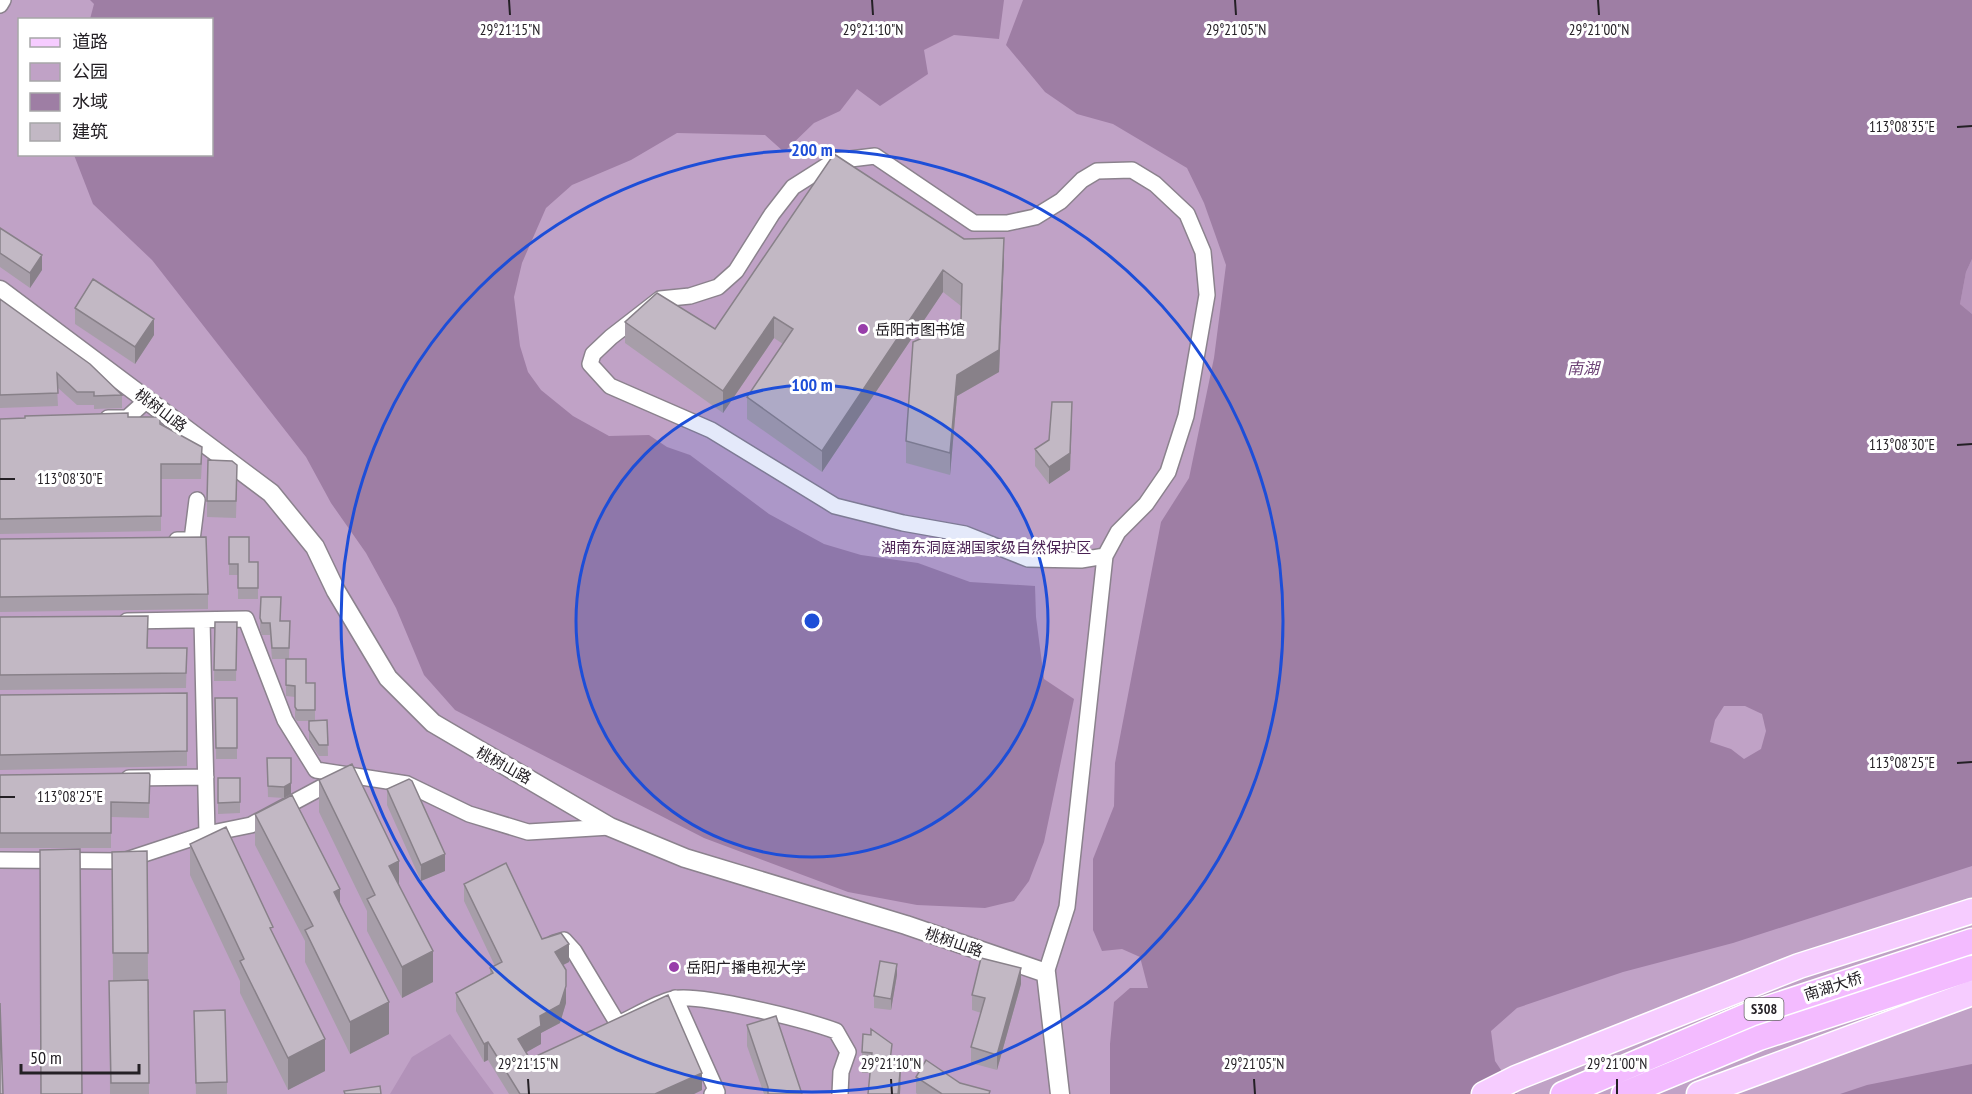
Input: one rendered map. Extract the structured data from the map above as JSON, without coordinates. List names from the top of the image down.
{
  "streets": {
    "highway": ["南湖大桥", "S308"],
    "street": ["桃树山路"]
  },
  "water": ["南湖"],
  "parks": ["湖南东洞庭湖国家级自然保护区"],
  "places": ["岳阳市图书馆", "岳阳广播电视大学"],
  "legend": [
    "道路",
    "公园",
    "水域",
    "建筑"
  ],
  "scale_bar": "50 m",
  "coordinates": [
    "29°21'15\"N",
    "29°21'10\"N",
    "29°21'05\"N",
    "29°21'00\"N",
    "113°08'35\"E",
    "113°08'30\"E",
    "113°08'25\"E"
  ],
  "rings": ["200 m", "100 m"]
}
